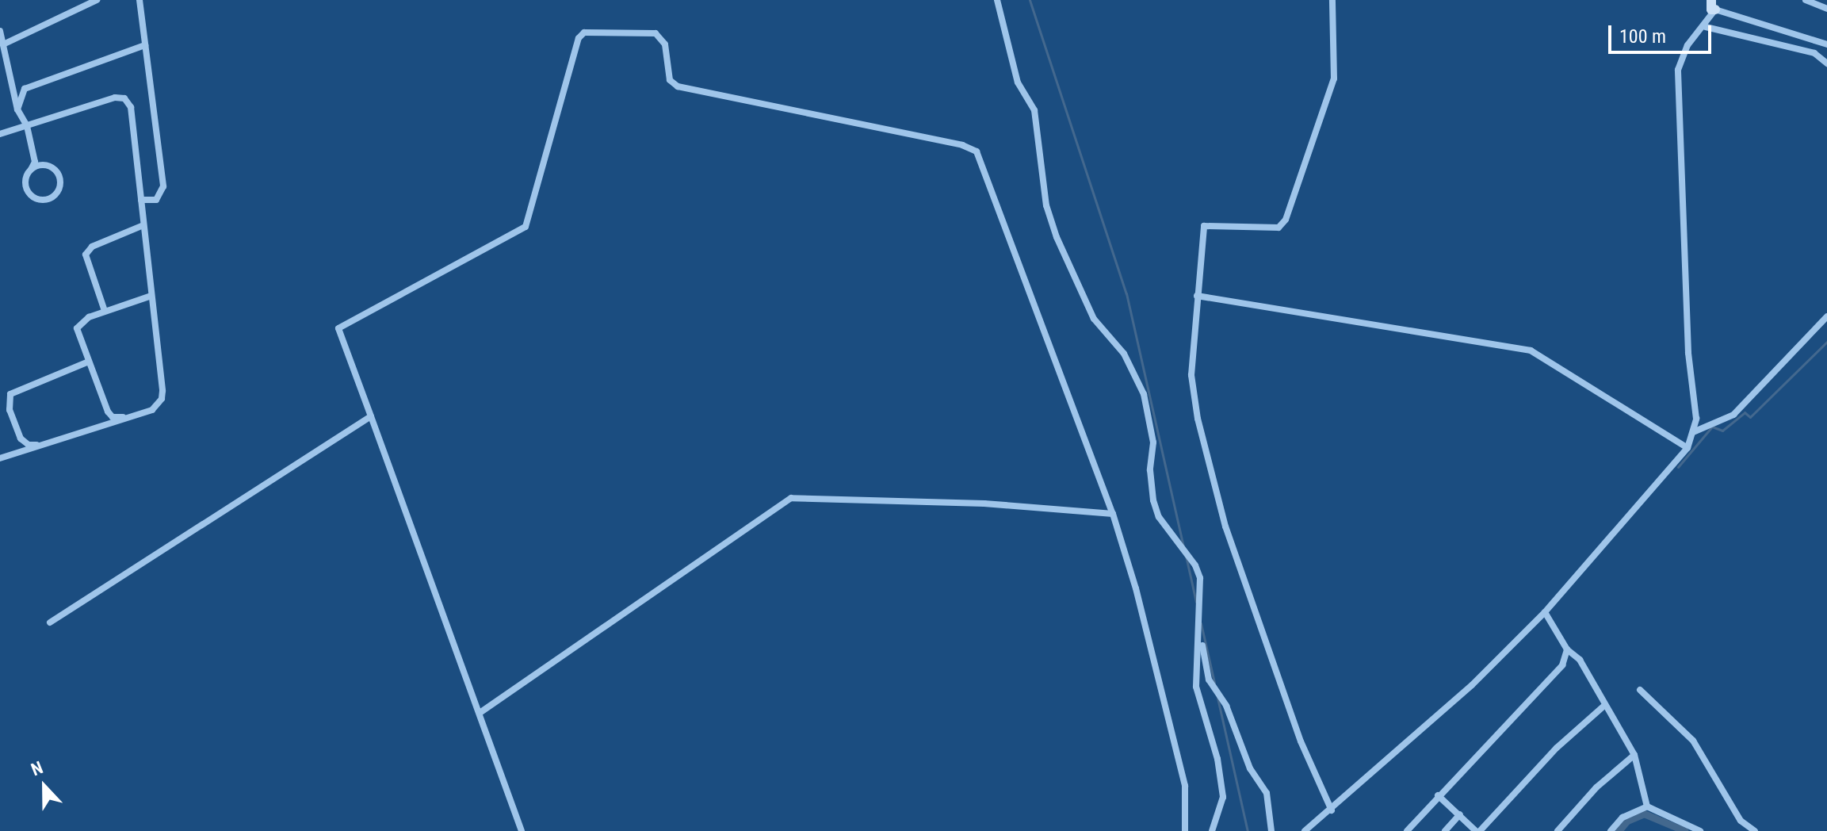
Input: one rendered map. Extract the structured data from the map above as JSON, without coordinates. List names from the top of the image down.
{
  "scale_bar": "100 m",
  "north": "top"
}
